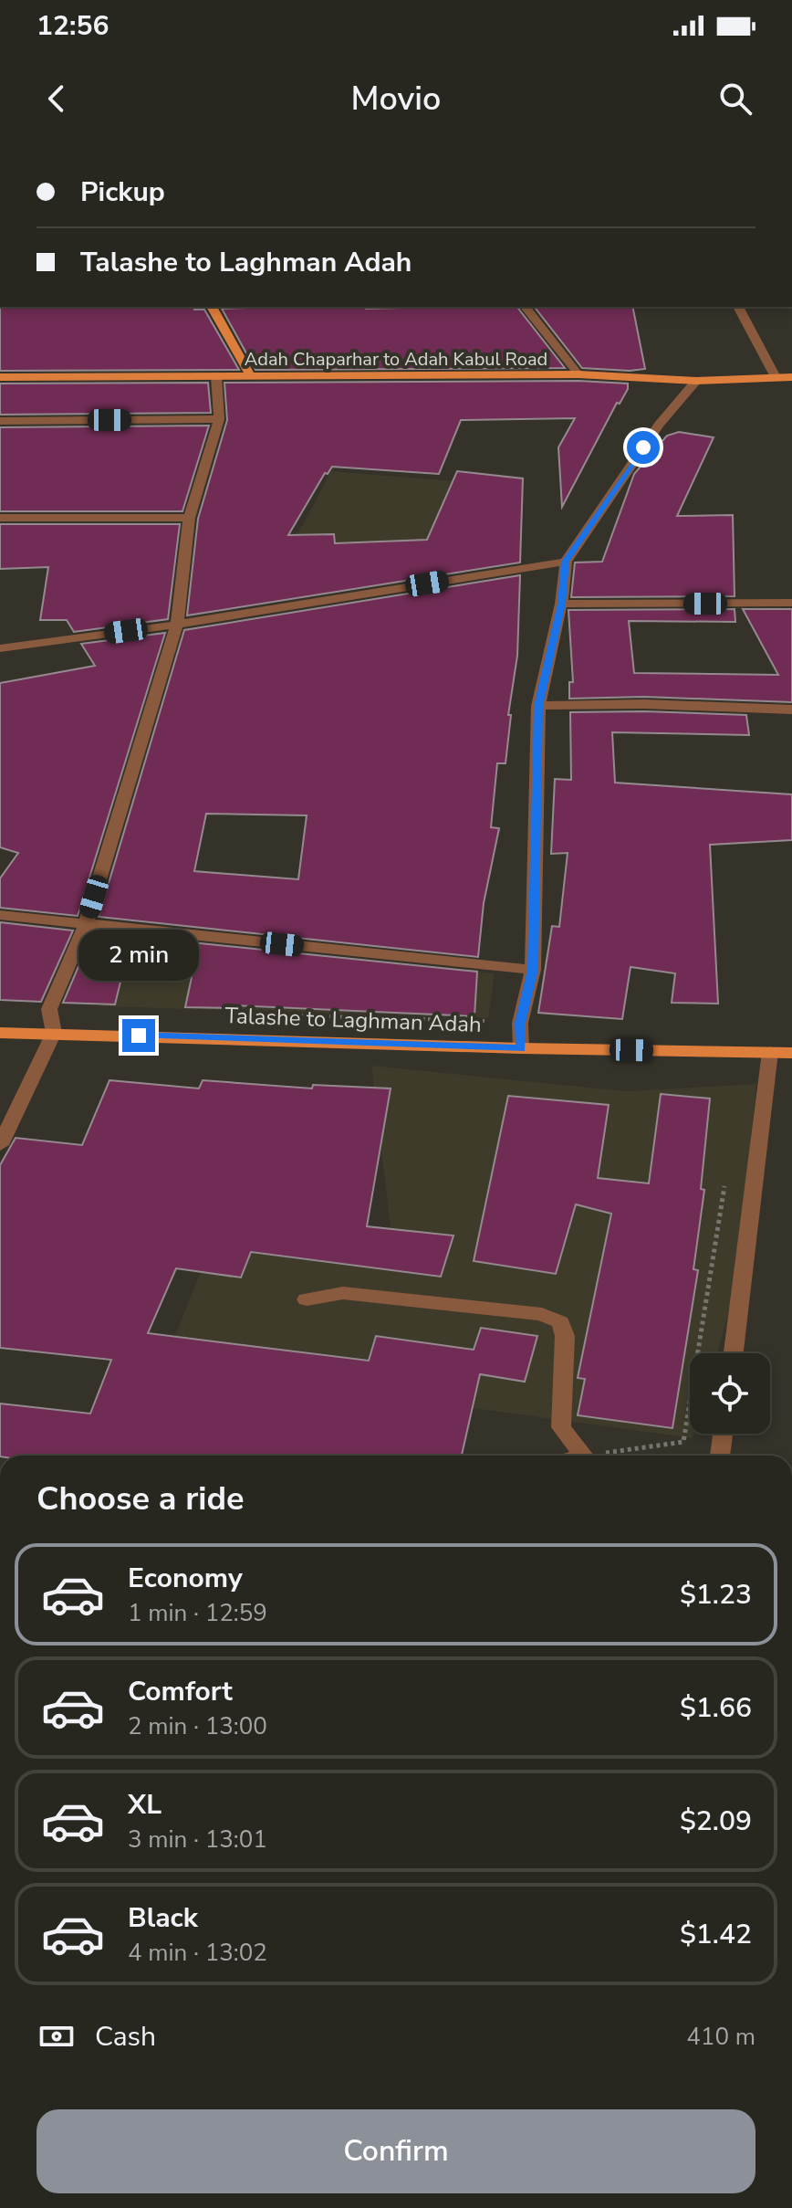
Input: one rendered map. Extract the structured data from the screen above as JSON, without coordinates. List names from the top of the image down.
{
  "streets": {
    "main road": ["Adah Chaparhar to Adah Kabul Road", "Talashe to Laghman Adah"]
  },
  "page": {
    "status": "12:56",
    "header": "Movio",
    "banner": ["Pickup", "Talashe to Laghman Adah"],
    "bubble": "2 min",
    "heading": "Choose a ride",
    "list": [
      {
        "name": "Economy",
        "note": "1 min · 12:59",
        "value": "$1.23"
      },
      {
        "name": "Comfort",
        "note": "2 min · 13:00",
        "value": "$1.66"
      },
      {
        "name": "XL",
        "note": "3 min · 13:01",
        "value": "$2.09"
      },
      {
        "name": "Black",
        "note": "4 min · 13:02",
        "value": "$1.42"
      }
    ],
    "pay": ["Cash", "410 m"],
    "buttons": "Confirm"
  }
}
